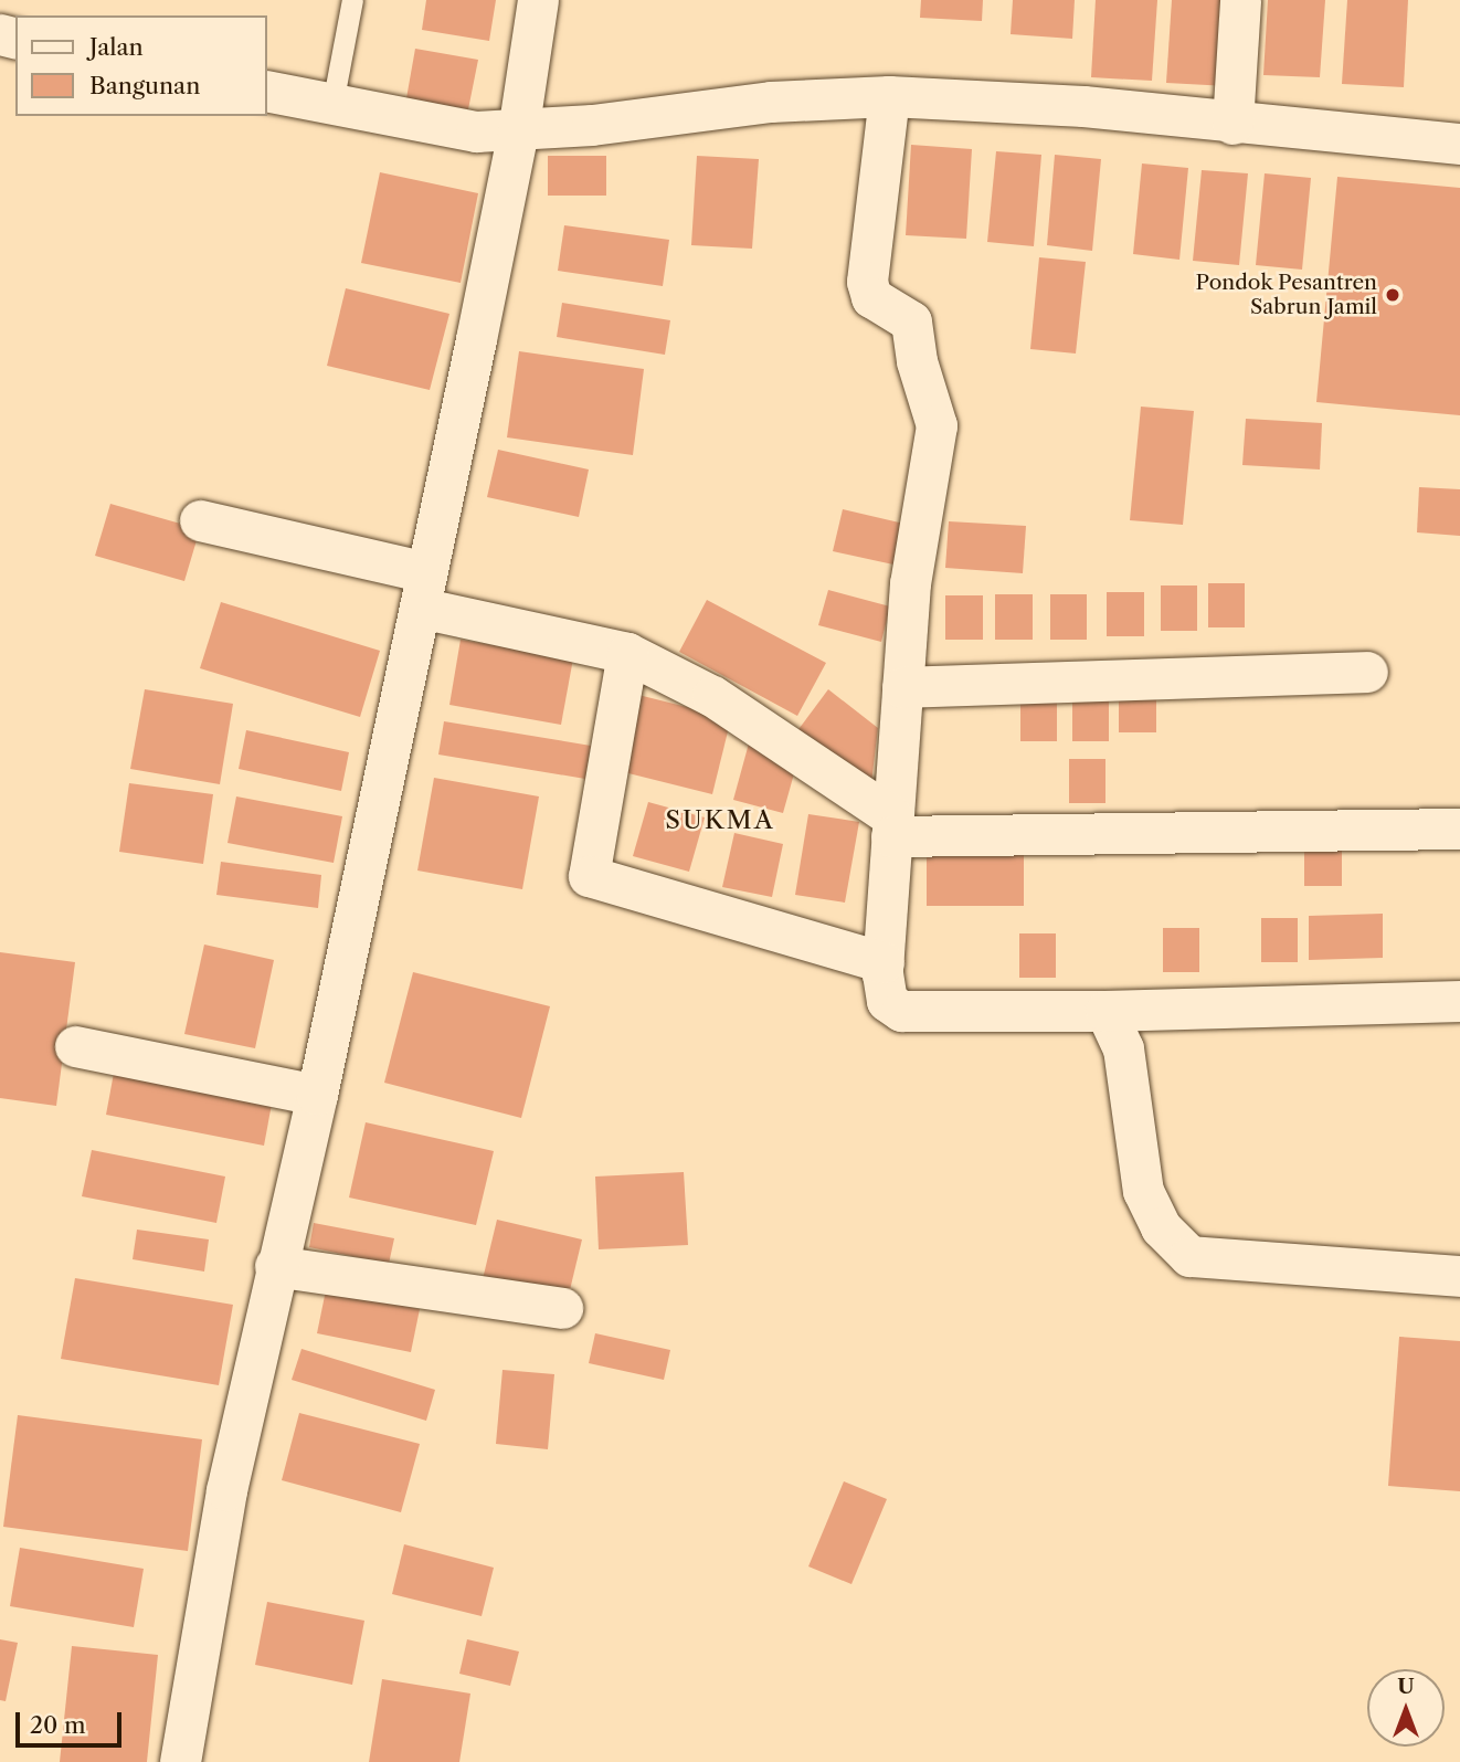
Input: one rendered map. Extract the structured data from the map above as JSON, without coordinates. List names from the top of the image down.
{
  "districts": ["SUKMA"],
  "places": ["Pondok Pesantren Sabrun Jamil"],
  "legend": ["Jalan", "Bangunan"],
  "scale_bar": "20 m",
  "north": "top"
}
